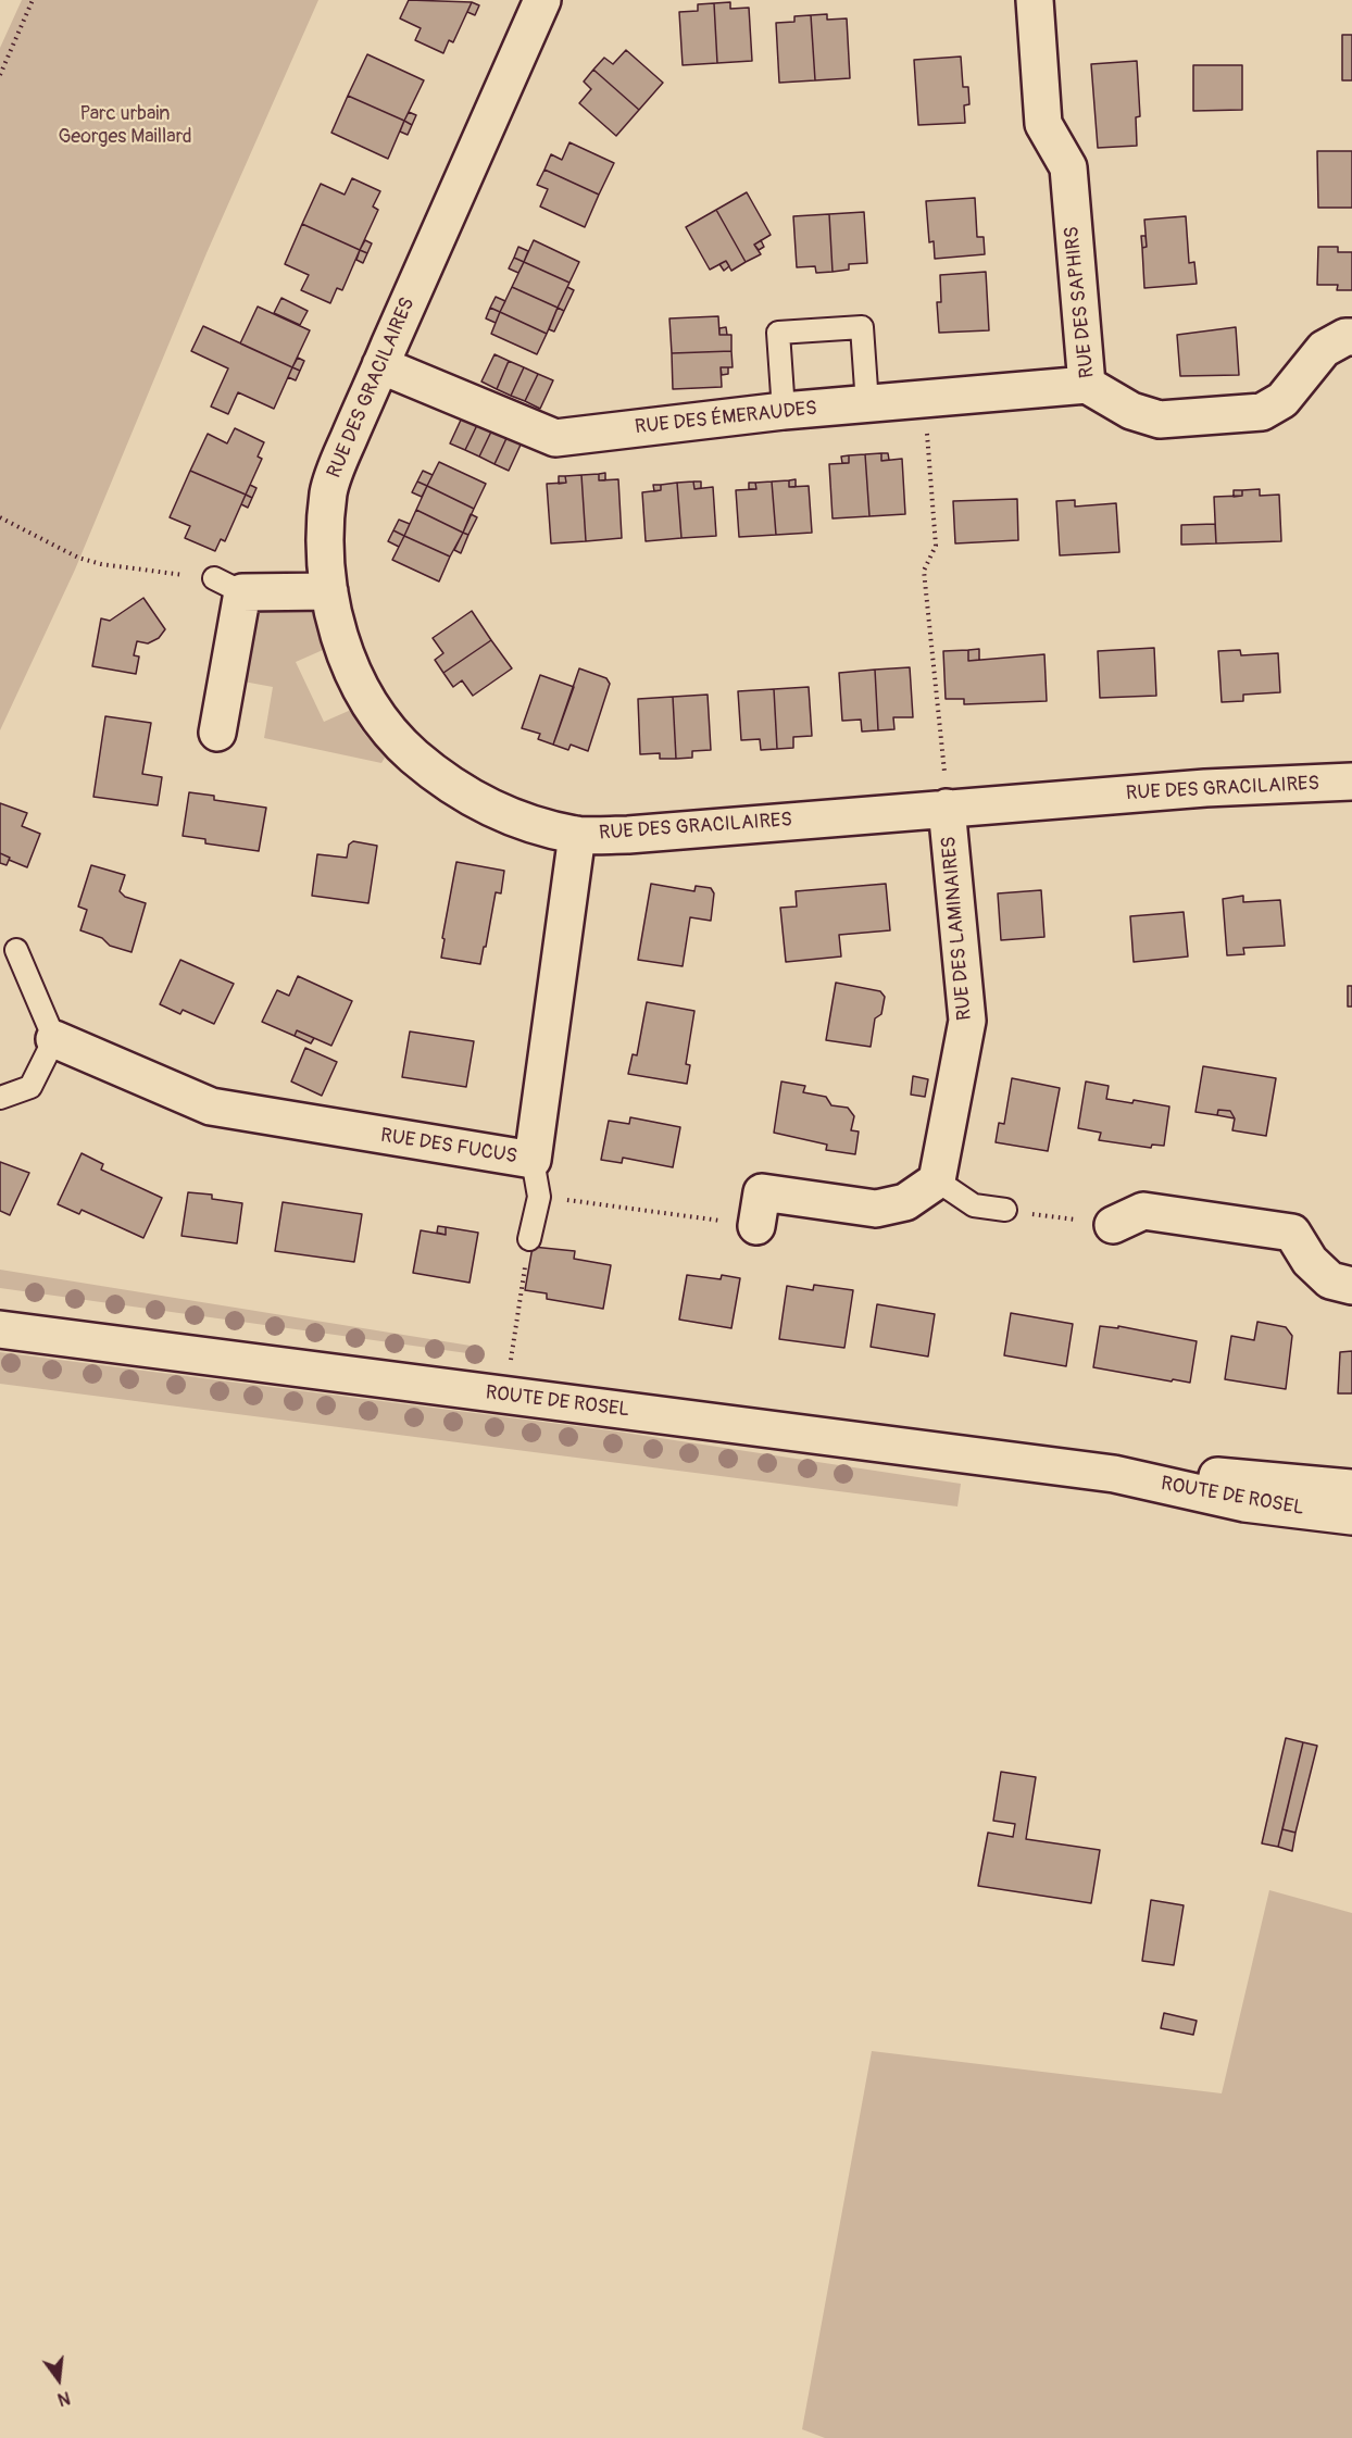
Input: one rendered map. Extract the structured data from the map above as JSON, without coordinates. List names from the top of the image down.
{
  "streets": {
    "street": [
      "RUE DES SAPHIRS",
      "RUE DES GRACILAIRES",
      "RUE DES ÉMERAUDES",
      "RUE DES LAMINAIRES",
      "RUE DES FUCUS",
      "ROUTE DE ROSEL"
    ]
  },
  "crossings": [
    ["RUE DES SAPHIRS", "RUE DES ÉMERAUDES"],
    ["RUE DES GRACILAIRES", "RUE DES ÉMERAUDES"],
    ["RUE DES GRACILAIRES", "RUE DES LAMINAIRES"],
    ["RUE DES GRACILAIRES", "RUE DES FUCUS"]
  ],
  "parks": ["Parc urbain Georges Maillard"],
  "north": "bottom"
}
